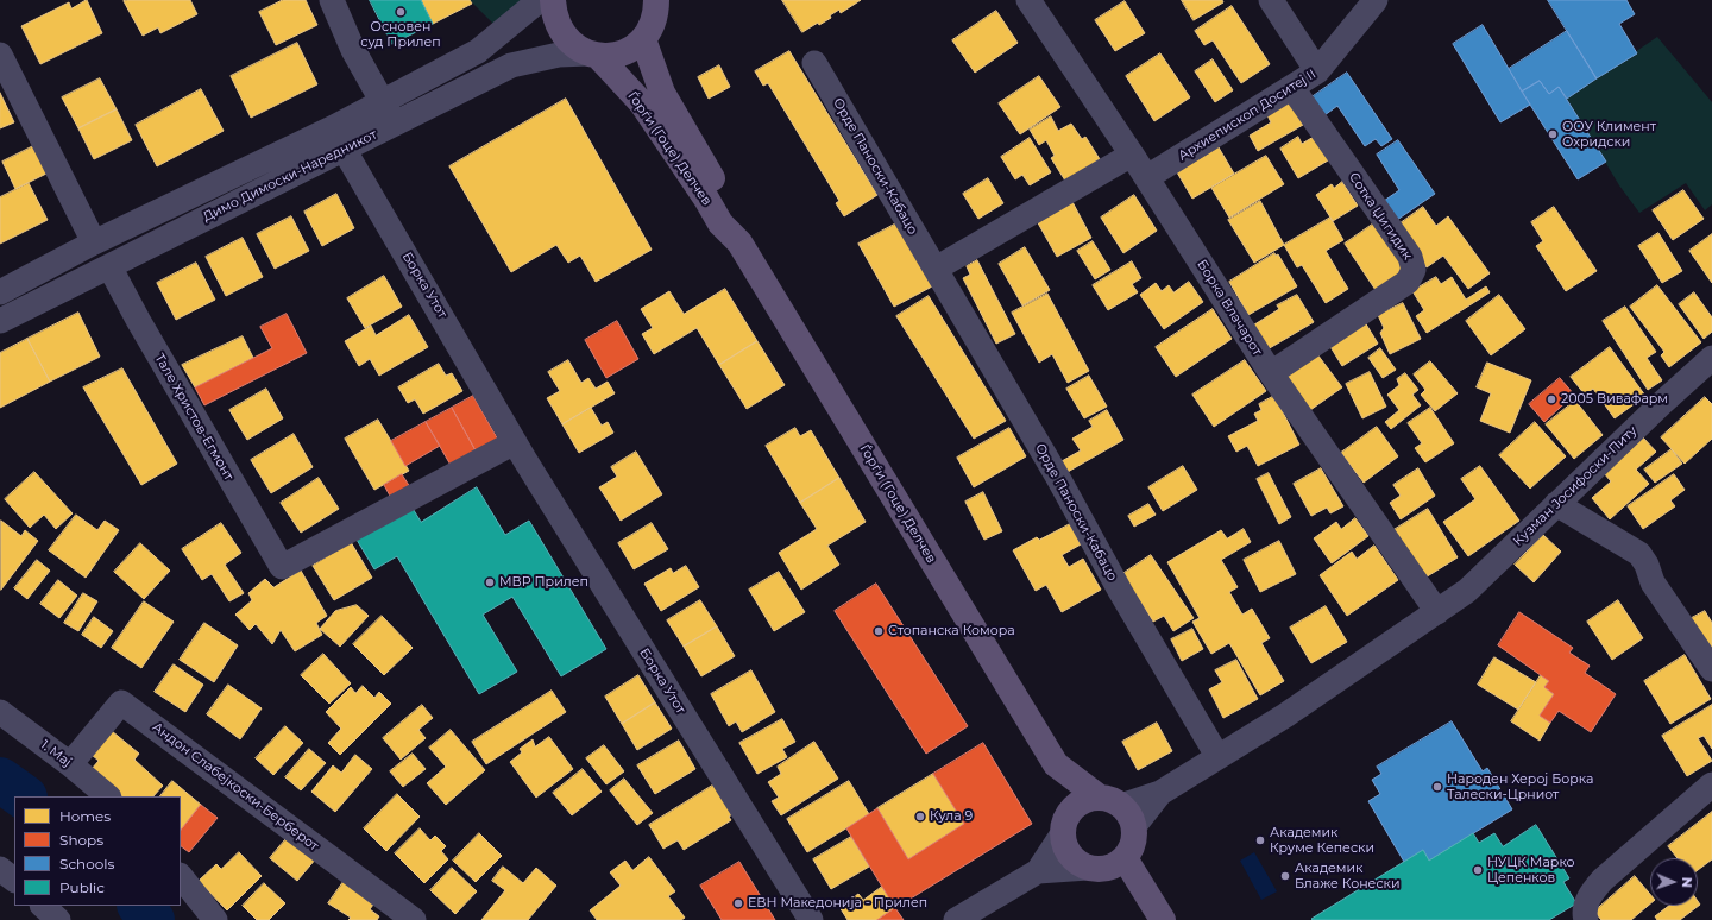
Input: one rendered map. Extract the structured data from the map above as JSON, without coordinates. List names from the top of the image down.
{
  "streets": {
    "main road": ["Ѓорѓи (Гоце) Делчев"],
    "street": [
      "Архиепископ Доситеј II",
      "Орде Паноски-Кабацо",
      "Димо Димоски-Наредникот",
      "Сотка Џигидик",
      "Борка Утот",
      "Борка Влачарот",
      "Тале Христов-Егмонт",
      "Кузман Јосифоски-Питу",
      "1. Мај",
      "Андон Слабејкоски-Берберот"
    ]
  },
  "crossings": [
    ["Архиепископ Доситеј II", "Сотка Џигидик"],
    ["Архиепископ Доситеј II", "Борка Влачарот"],
    ["Ѓорѓи (Гоце) Делчев", "Димо Димоски-Наредникот"],
    ["Ѓорѓи (Гоце) Делчев", "Кузман Јосифоски-Питу"],
    ["Орде Паноски-Кабацо", "Кузман Јосифоски-Питу"],
    ["Димо Димоски-Наредникот", "Борка Утот"],
    ["Димо Димоски-Наредникот", "Тале Христов-Егмонт"],
    ["Сотка Џигидик", "Борка Влачарот"],
    ["Борка Утот", "Тале Христов-Егмонт"],
    ["Борка Влачарот", "Кузман Јосифоски-Питу"],
    ["1. Мај", "Андон Слабејкоски-Берберот"]
  ],
  "places": [
    "Основен суд Прилеп",
    "ООУ Климент Охридски",
    "2005 Вивафарм",
    "МВР Прилеп",
    "Стопанска Комора",
    "Народен Херој Борка Талески-Црниот",
    "Кула 9",
    "Академик Круме Кепески",
    "НУЦК Марко Цепенков",
    "Академик Блаже Конески",
    "ЕВН Македонија - Прилеп"
  ],
  "legend": [
    "Homes",
    "Shops",
    "Schools",
    "Public"
  ],
  "north": "right"
}
